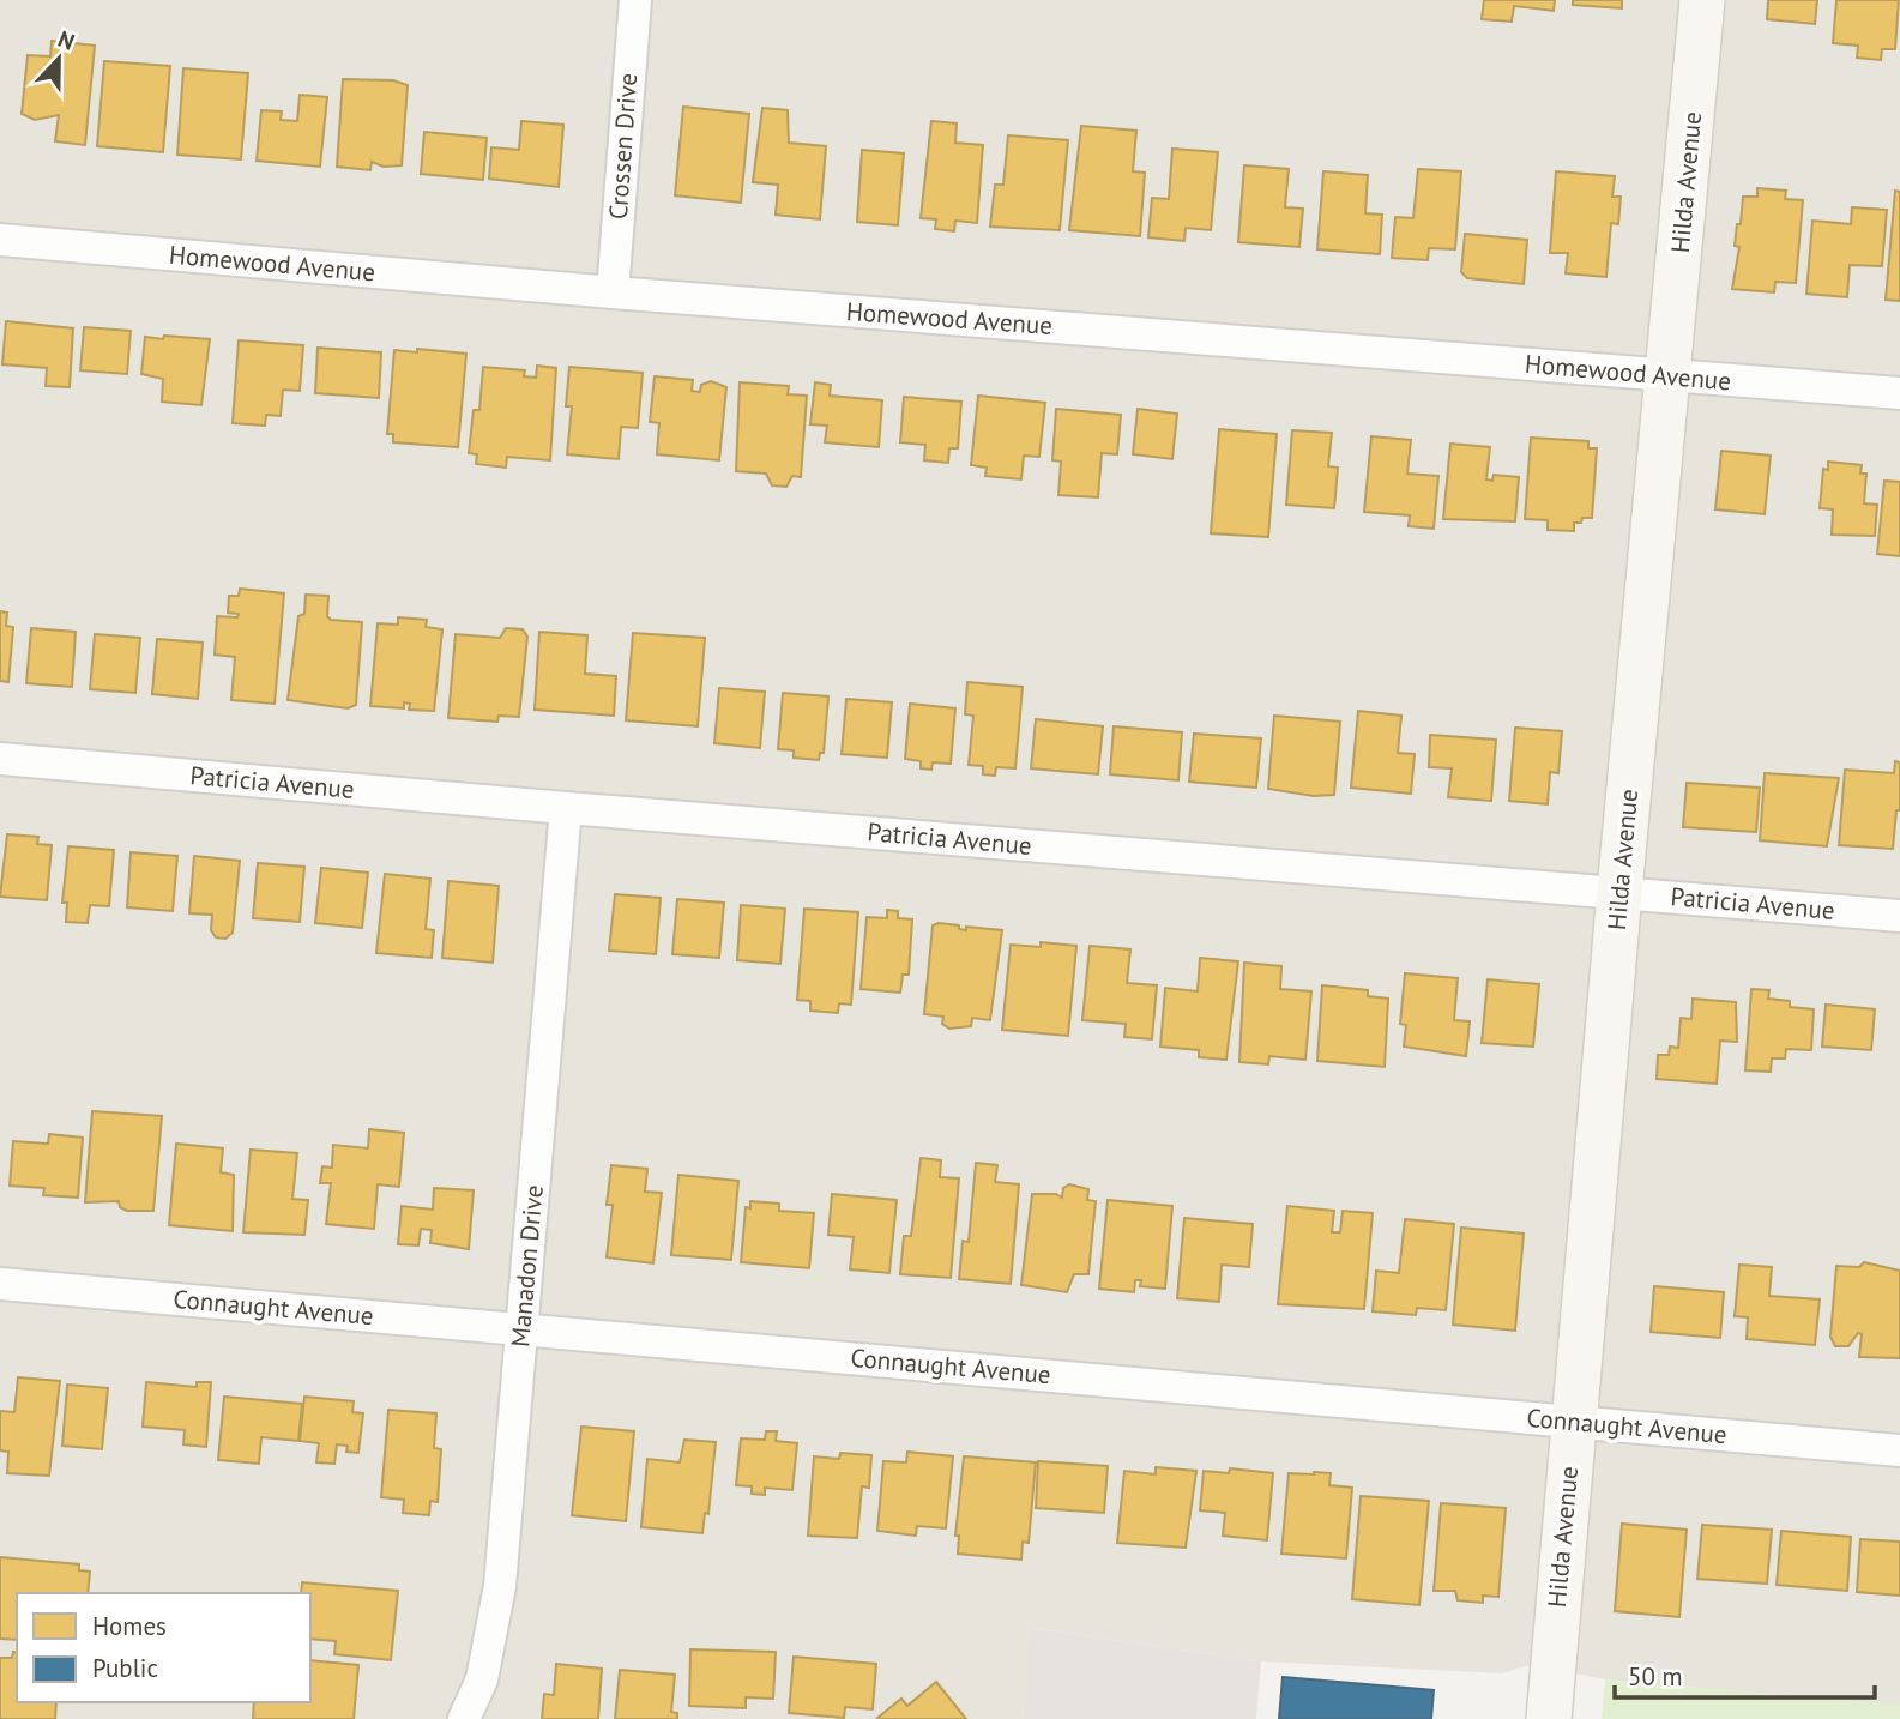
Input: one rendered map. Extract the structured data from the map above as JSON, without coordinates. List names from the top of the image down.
{
  "streets": {
    "street": [
      "Crossen Drive",
      "Hilda Avenue",
      "Homewood Avenue",
      "Patricia Avenue",
      "Manadon Drive",
      "Connaught Avenue"
    ]
  },
  "crossings": [
    ["Crossen Drive", "Homewood Avenue"],
    ["Hilda Avenue", "Homewood Avenue"],
    ["Hilda Avenue", "Patricia Avenue"],
    ["Hilda Avenue", "Connaught Avenue"],
    ["Patricia Avenue", "Manadon Drive"],
    ["Manadon Drive", "Connaught Avenue"]
  ],
  "legend": ["Homes", "Public"],
  "scale_bar": "50 m",
  "north": "top"
}
